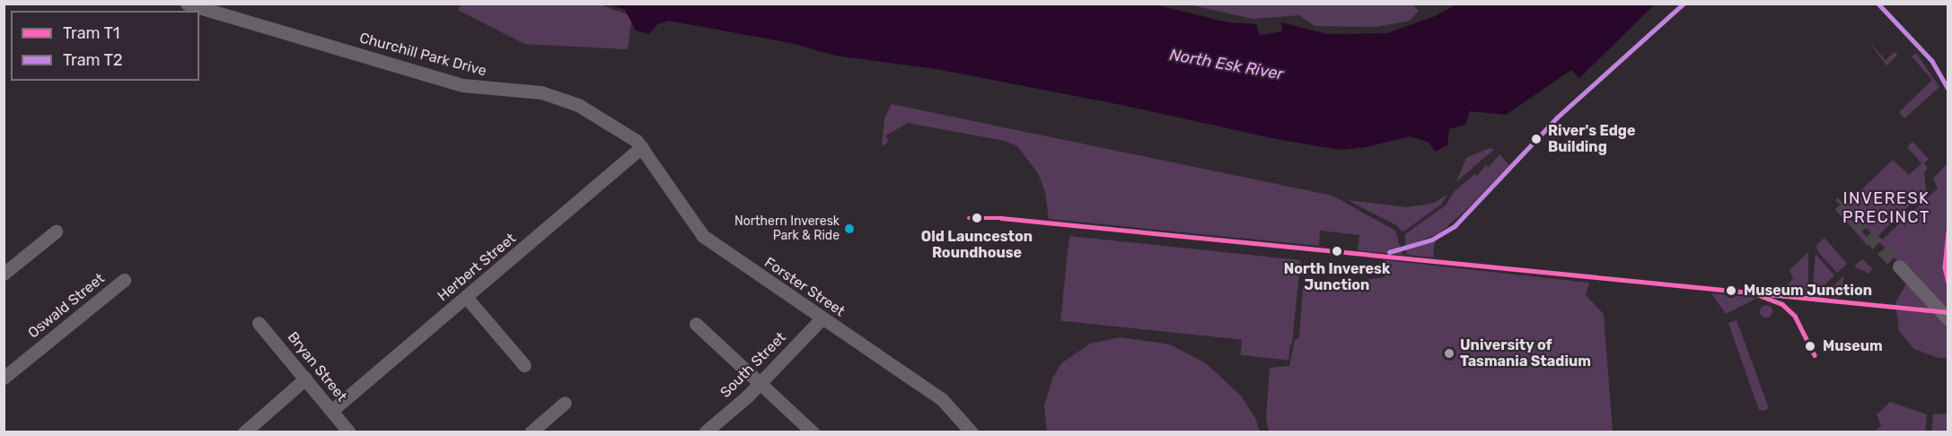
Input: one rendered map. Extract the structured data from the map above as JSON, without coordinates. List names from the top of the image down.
{
  "streets": {
    "street": [
      "Churchill Park Drive",
      "Herbert Street",
      "Forster Street",
      "Oswald Street",
      "South Street",
      "Bryan Street"
    ]
  },
  "crossings": [
    ["Churchill Park Drive", "Herbert Street"],
    ["Churchill Park Drive", "Forster Street"],
    ["Herbert Street", "Forster Street"],
    ["Herbert Street", "Bryan Street"],
    ["Forster Street", "South Street"]
  ],
  "districts": ["INVERESK PRECINCT"],
  "water": ["North Esk River"],
  "places": [
    "River's Edge Building",
    "Old Launceston Roundhouse",
    "Northern Inveresk Park & Ride",
    "North Inveresk Junction",
    "Museum Junction",
    "Museum",
    "University of Tasmania Stadium"
  ],
  "lines": ["tram line T2", "tram line T1"],
  "legend": ["Tram T1", "Tram T2"]
}
